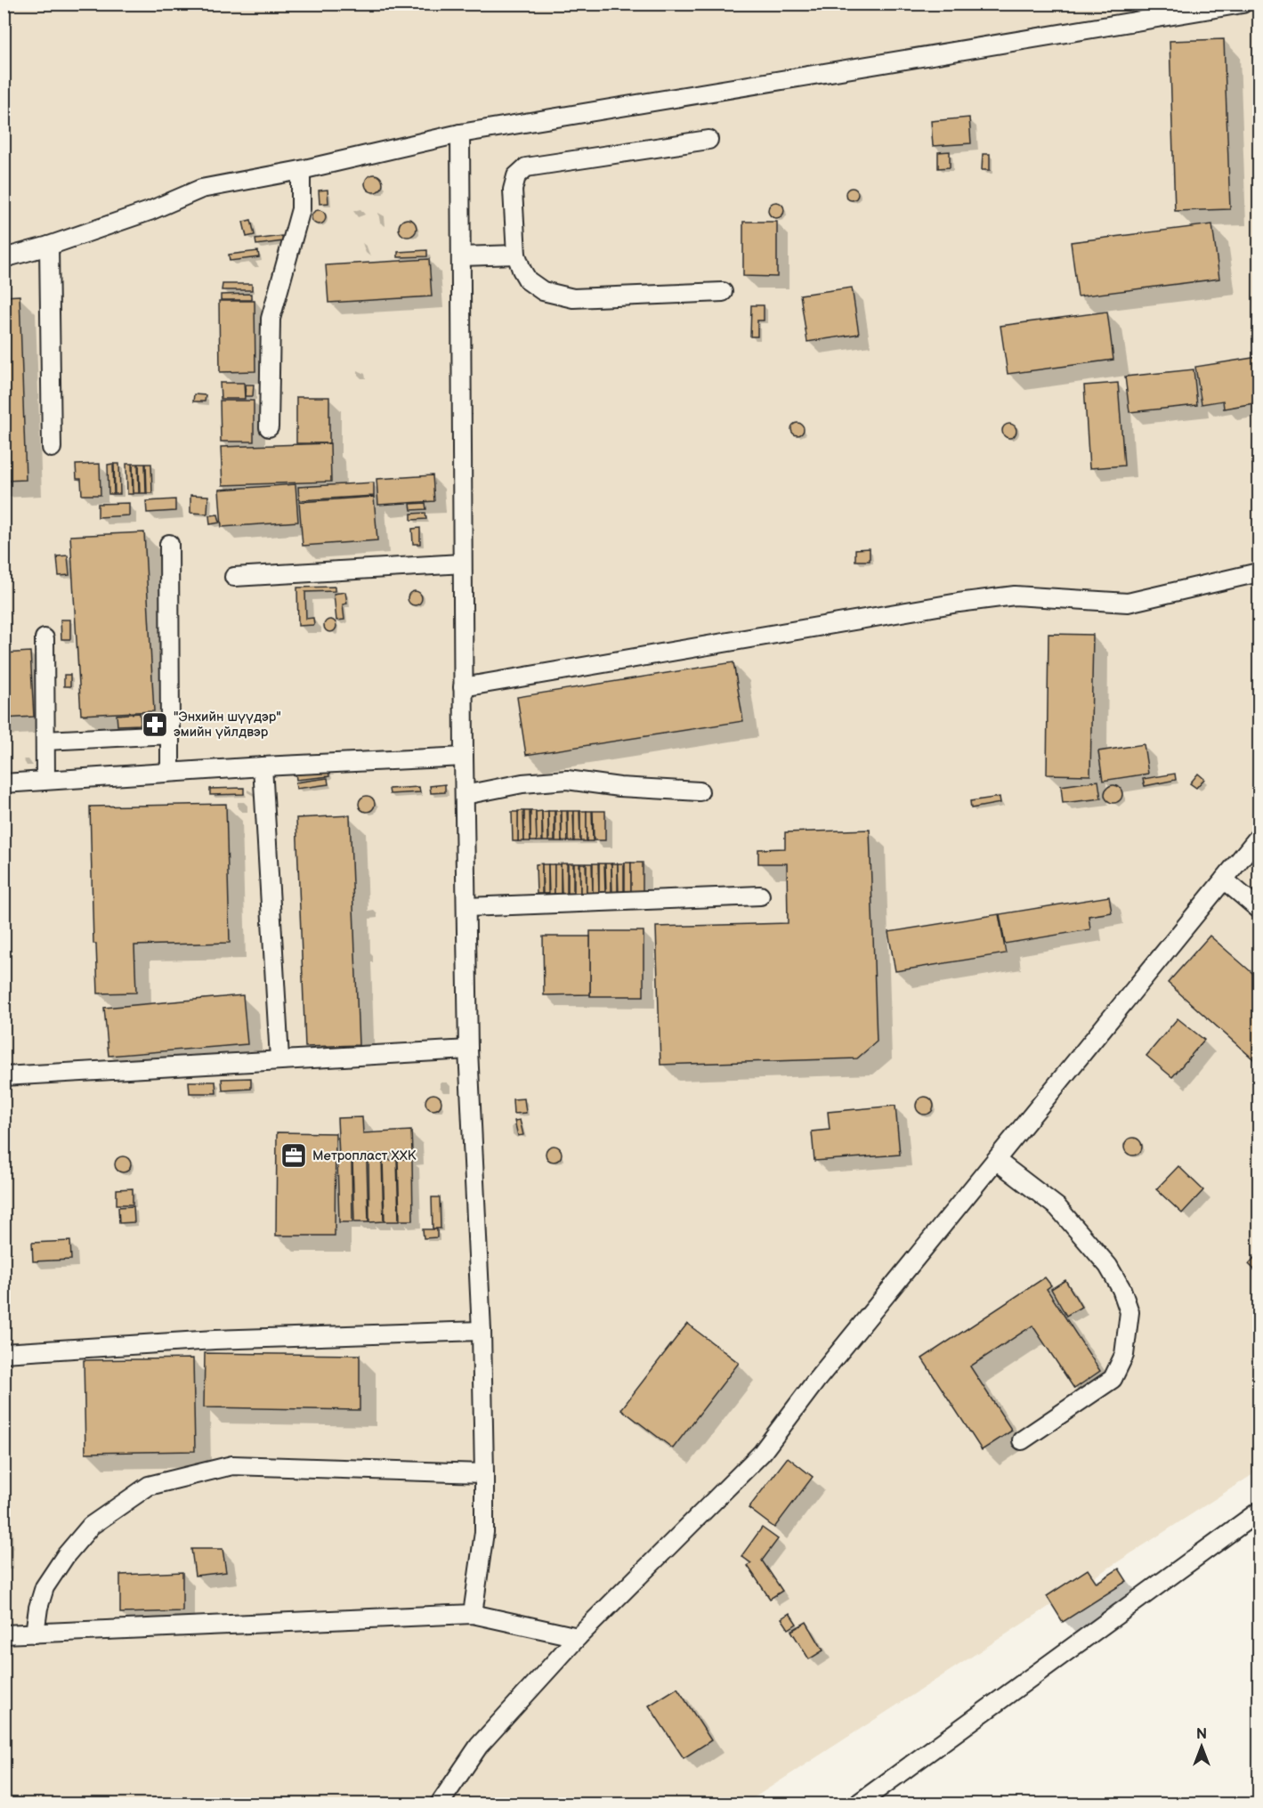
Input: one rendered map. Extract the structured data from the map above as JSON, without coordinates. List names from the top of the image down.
{
  "places": {
    "pharmacy": ["\"Энхийн шүүдэр\" эмийн үйлдвэр"],
    "office": ["Метропласт ХХК"]
  },
  "north": "top"
}
